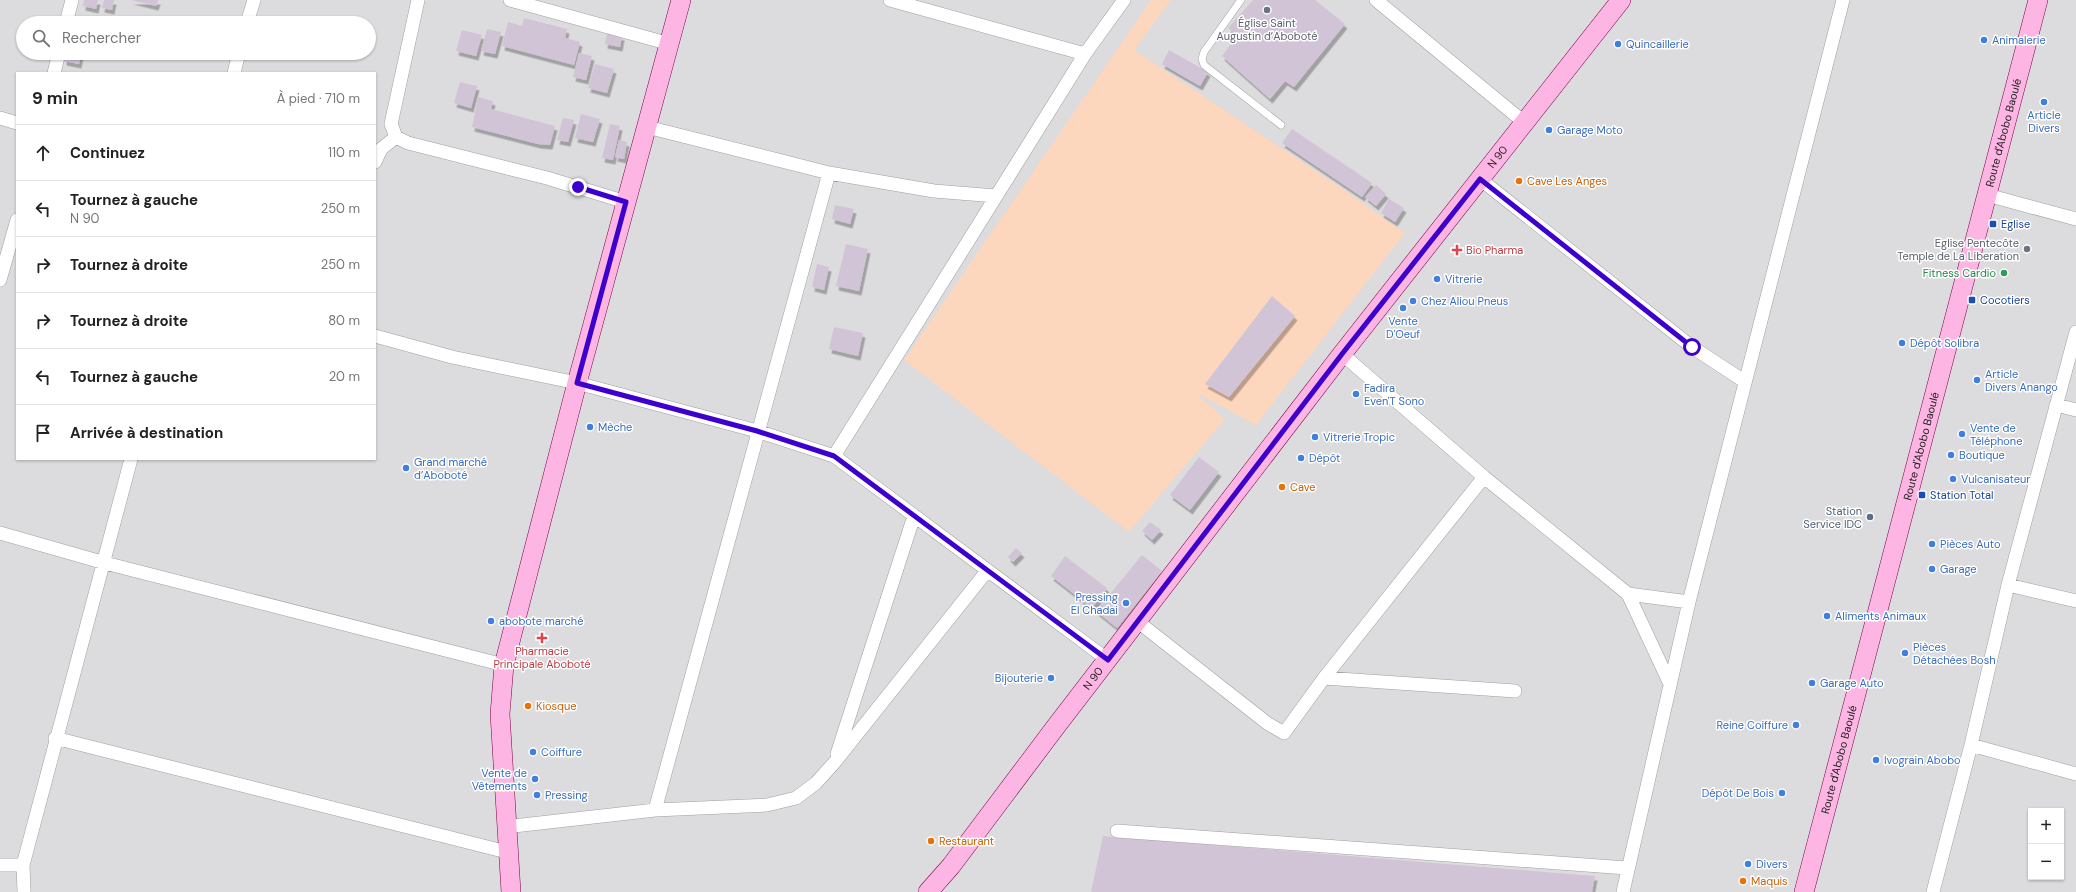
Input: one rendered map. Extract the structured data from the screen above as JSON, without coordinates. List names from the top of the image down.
{
  "streets": {
    "street": ["Route d'Abobo Baoulé", "N 90"]
  },
  "places": {
    "other": [
      "Église Saint Augustin d’Aboboté",
      "Animalerie",
      "Quincaillerie",
      "Article Divers",
      "Garage Moto",
      "Cave Les Anges",
      "Eglise Pentecôte Temple de La Liberation",
      "Fitness Cardio",
      "Vitrerie",
      "Chez Aliou Pneus",
      "Vente D'Oeuf",
      "Dépôt Solibra",
      "Article Divers Anango",
      "Fadira Even'T Sono",
      "Mèche",
      "Vente de Téléphone",
      "Vitrerie Tropic",
      "Boutique",
      "Dépôt",
      "Grand marché d’Aboboté",
      "Vulcanisateur",
      "Cave",
      "Station Service IDC",
      "Pièces Auto",
      "Garage",
      "Pressing El Chadai",
      "Aliments Animaux",
      "abobote marché",
      "Pièces Détachées Bosh",
      "Bijouterie",
      "Garage Auto",
      "Kiosque",
      "Reine Coiffure",
      "Coiffure",
      "Ivograin Abobo",
      "Vente de Vêtements",
      "Dépôt De Bois",
      "Pressing",
      "Restaurant",
      "Divers",
      "Maquis"
    ],
    "transit": ["Eglise", "Cocotiers", "Station Total"],
    "health": ["Bio Pharma", "Pharmacie Principale Aboboté"]
  },
  "page": {
    "search": "Rechercher",
    "heading": ["9 min", "À pied · 710 m"],
    "list": [
      ["Continuez", "110 m"],
      ["Tournez à gauche", "N 90", "250 m"],
      ["Tournez à droite", "250 m"],
      ["Tournez à droite", "80 m"],
      ["Tournez à gauche", "20 m"],
      "Arrivée à destination"
    ],
    "map_buttons": ["+", "−"]
  }
}
